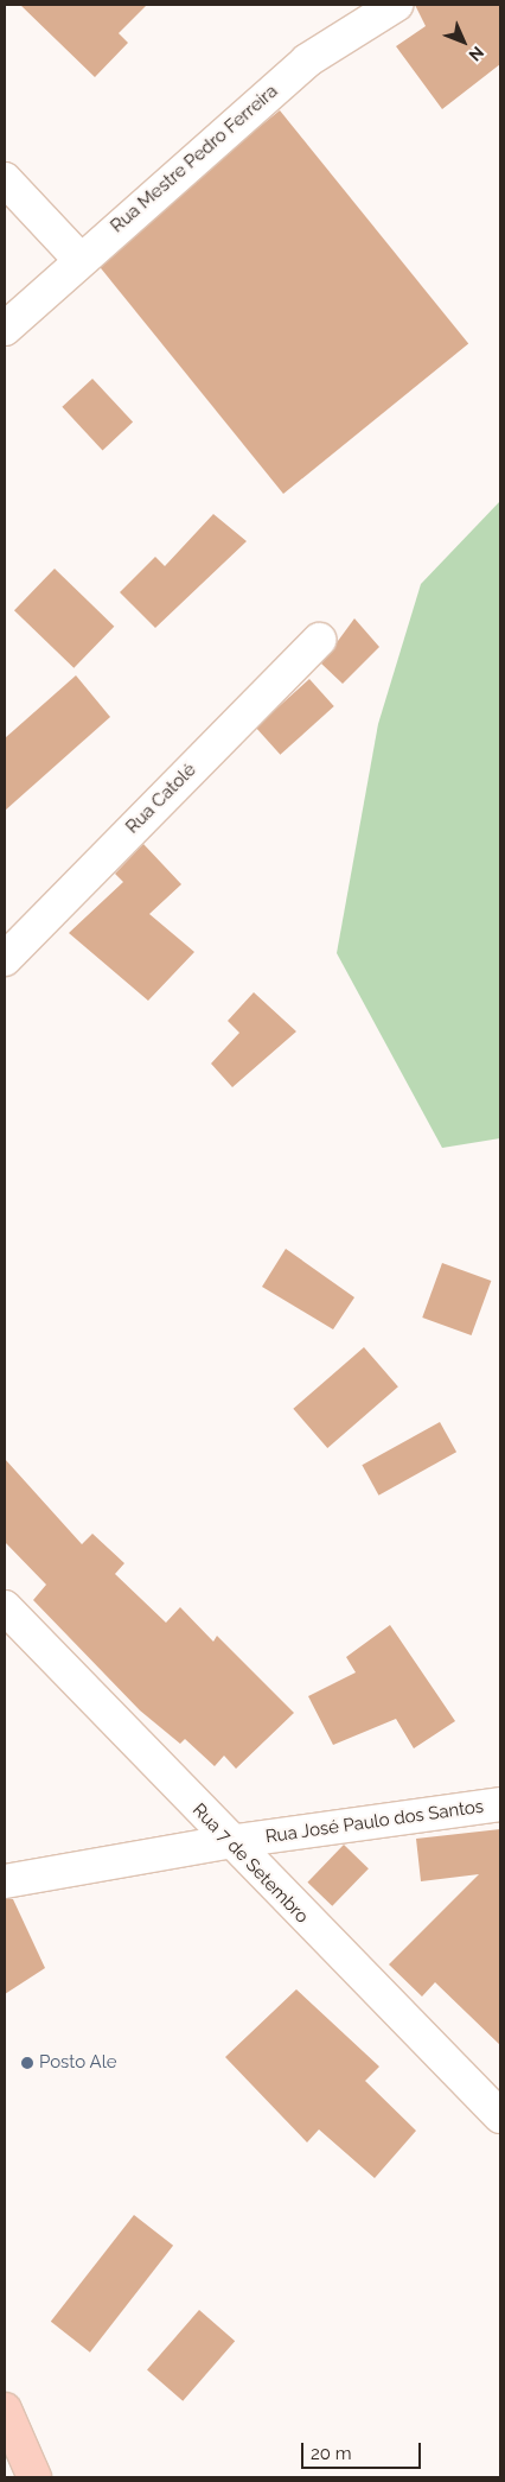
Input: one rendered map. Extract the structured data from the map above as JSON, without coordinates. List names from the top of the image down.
{
  "streets": {
    "street": [
      "Rua Mestre Pedro Ferreira",
      "Rua Catolé",
      "Rua José Paulo dos Santos",
      "Rua 7 de Setembro"
    ]
  },
  "crossings": [
    ["Rua José Paulo dos Santos", "Rua 7 de Setembro"]
  ],
  "places": ["Posto Ale"],
  "scale_bar": "20 m",
  "north": "bottom right"
}
